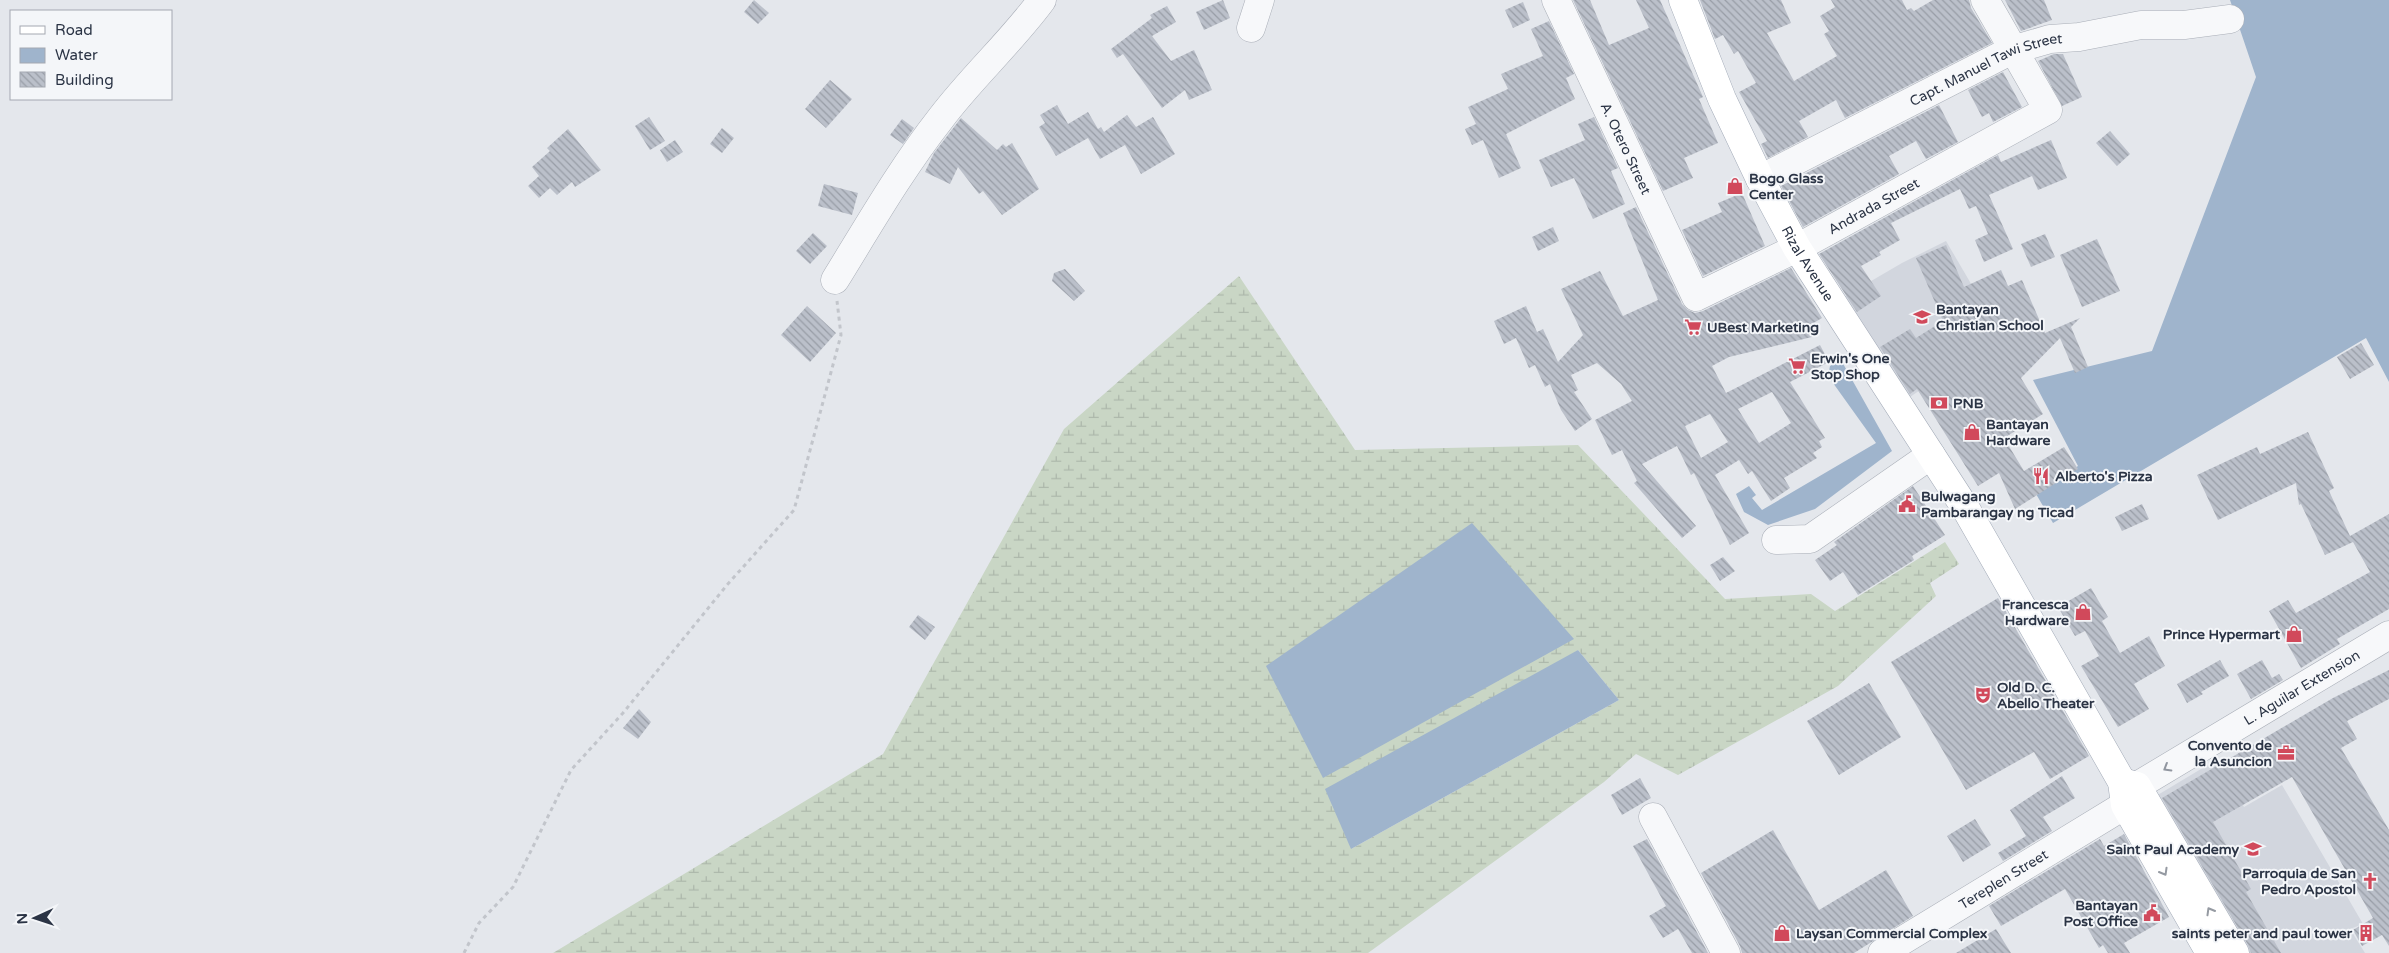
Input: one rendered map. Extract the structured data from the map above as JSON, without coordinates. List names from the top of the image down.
{
  "streets": {
    "main road": ["Rizal Avenue"],
    "street": [
      "Capt. Manuel Tawi Street",
      "A. Otero Street",
      "Andrada Street",
      "L. Aguilar Extension",
      "Tereplen Street"
    ]
  },
  "crossings": [
    ["Capt. Manuel Tawi Street", "Andrada Street"],
    ["Capt. Manuel Tawi Street", "Rizal Avenue"],
    ["A. Otero Street", "Andrada Street"],
    ["Andrada Street", "Rizal Avenue"],
    ["Rizal Avenue", "L. Aguilar Extension"],
    ["Rizal Avenue", "Tereplen Street"],
    ["L. Aguilar Extension", "Tereplen Street"]
  ],
  "one_way": ["L. Aguilar Extension"],
  "places": {
    "shop": [
      "Bogo Glass Center",
      "Bantayan Hardware",
      "Francesca Hardware",
      "Prince Hypermart",
      "Laysan Commercial Complex"
    ],
    "school or university": ["Bantayan Christian School", "Saint Paul Academy"],
    "supermarket": ["UBest Marketing", "Erwin's One Stop Shop"],
    "bank": ["PNB"],
    "restaurant": ["Alberto's Pizza"],
    "public building": ["Bulwagang Pambarangay ng Ticad", "Bantayan Post Office"],
    "theatre": ["Old D. C. Abello Theater"],
    "office": ["Convento de la Asuncion"],
    "church": ["Parroquia de San Pedro Apostol"],
    "building": ["saints peter and paul tower"]
  },
  "legend": ["Road", "Water", "Building"],
  "north": "left"
}
